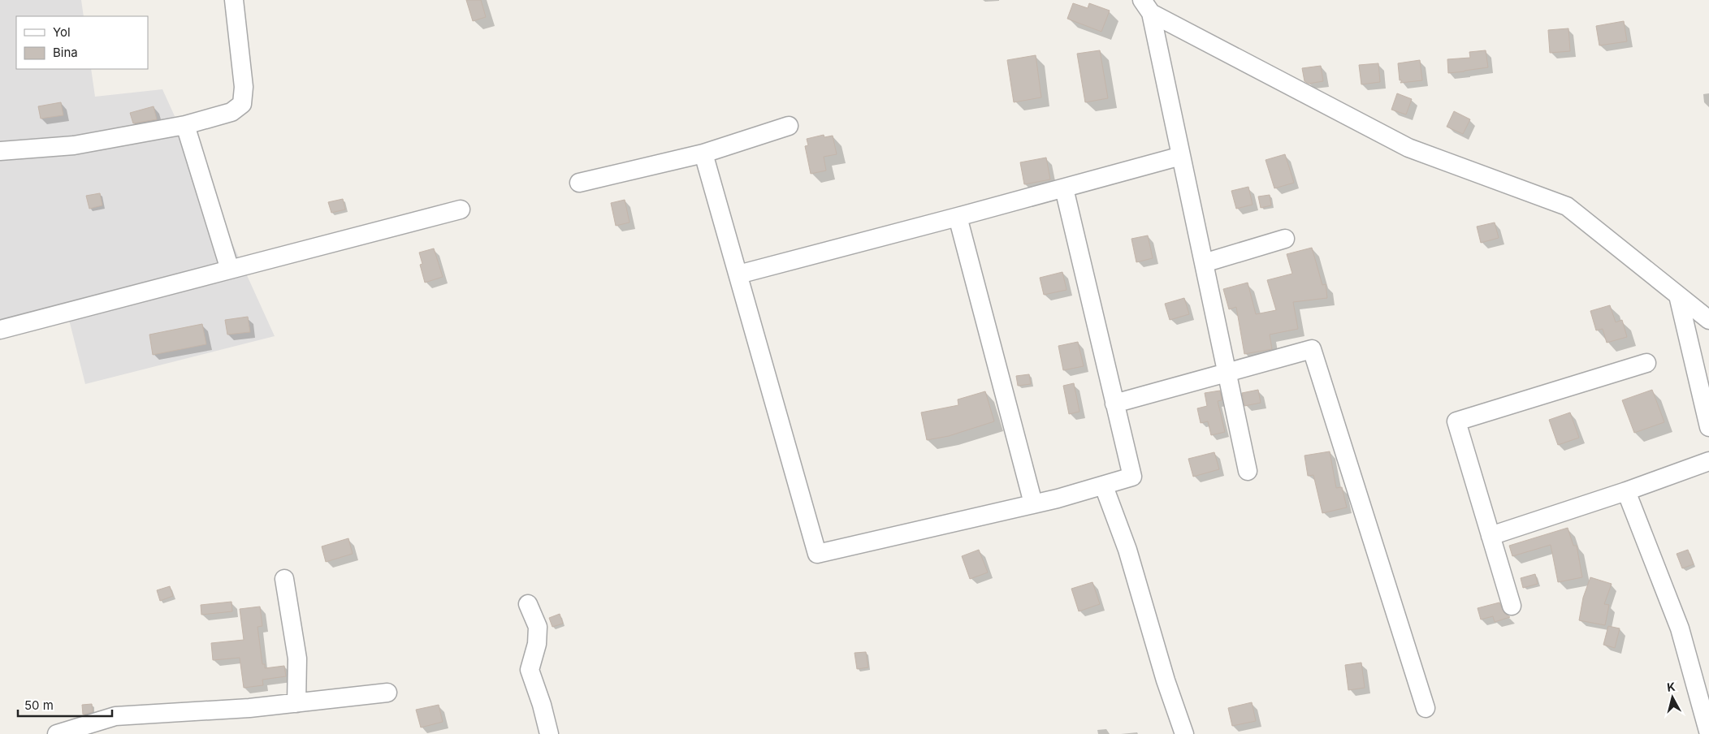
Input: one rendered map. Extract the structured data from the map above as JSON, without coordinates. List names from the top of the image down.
{
  "legend": ["Yol", "Bina"],
  "scale_bar": "50 m",
  "north": "top"
}
